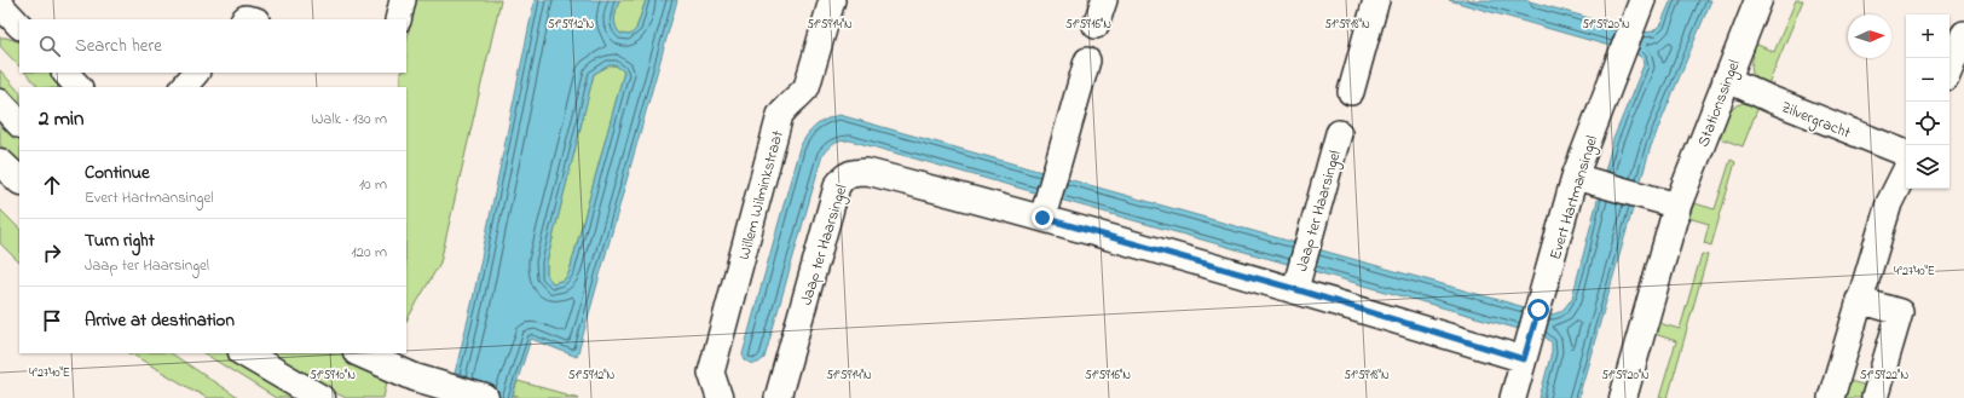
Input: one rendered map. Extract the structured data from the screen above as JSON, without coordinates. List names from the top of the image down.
{
  "streets": {
    "street": [
      "Stationssingel",
      "Zilvergracht",
      "Willem Wilminkstraat",
      "Evert Hartmansingel",
      "Jaap ter Haarsingel"
    ]
  },
  "crossings": [
    ["Stationssingel", "Zilvergracht"],
    ["Evert Hartmansingel", "Jaap ter Haarsingel"]
  ],
  "north": "right",
  "page": {
    "map_buttons": ["+", "−"],
    "search": "Search here",
    "heading": ["2 min", "Walk · 130 m"],
    "list": [
      ["Continue", "Evert Hartmansingel", "10 m"],
      ["Turn right", "Jaap ter Haarsingel", "120 m"],
      "Arrive at destination"
    ]
  },
  "coordinates": [
    "51°59'12\"N",
    "51°59'14\"N",
    "51°59'16\"N",
    "51°59'18\"N",
    "51°59'20\"N",
    "4°27'40\"E",
    "51°59'10\"N",
    "51°59'22\"N"
  ]
}
